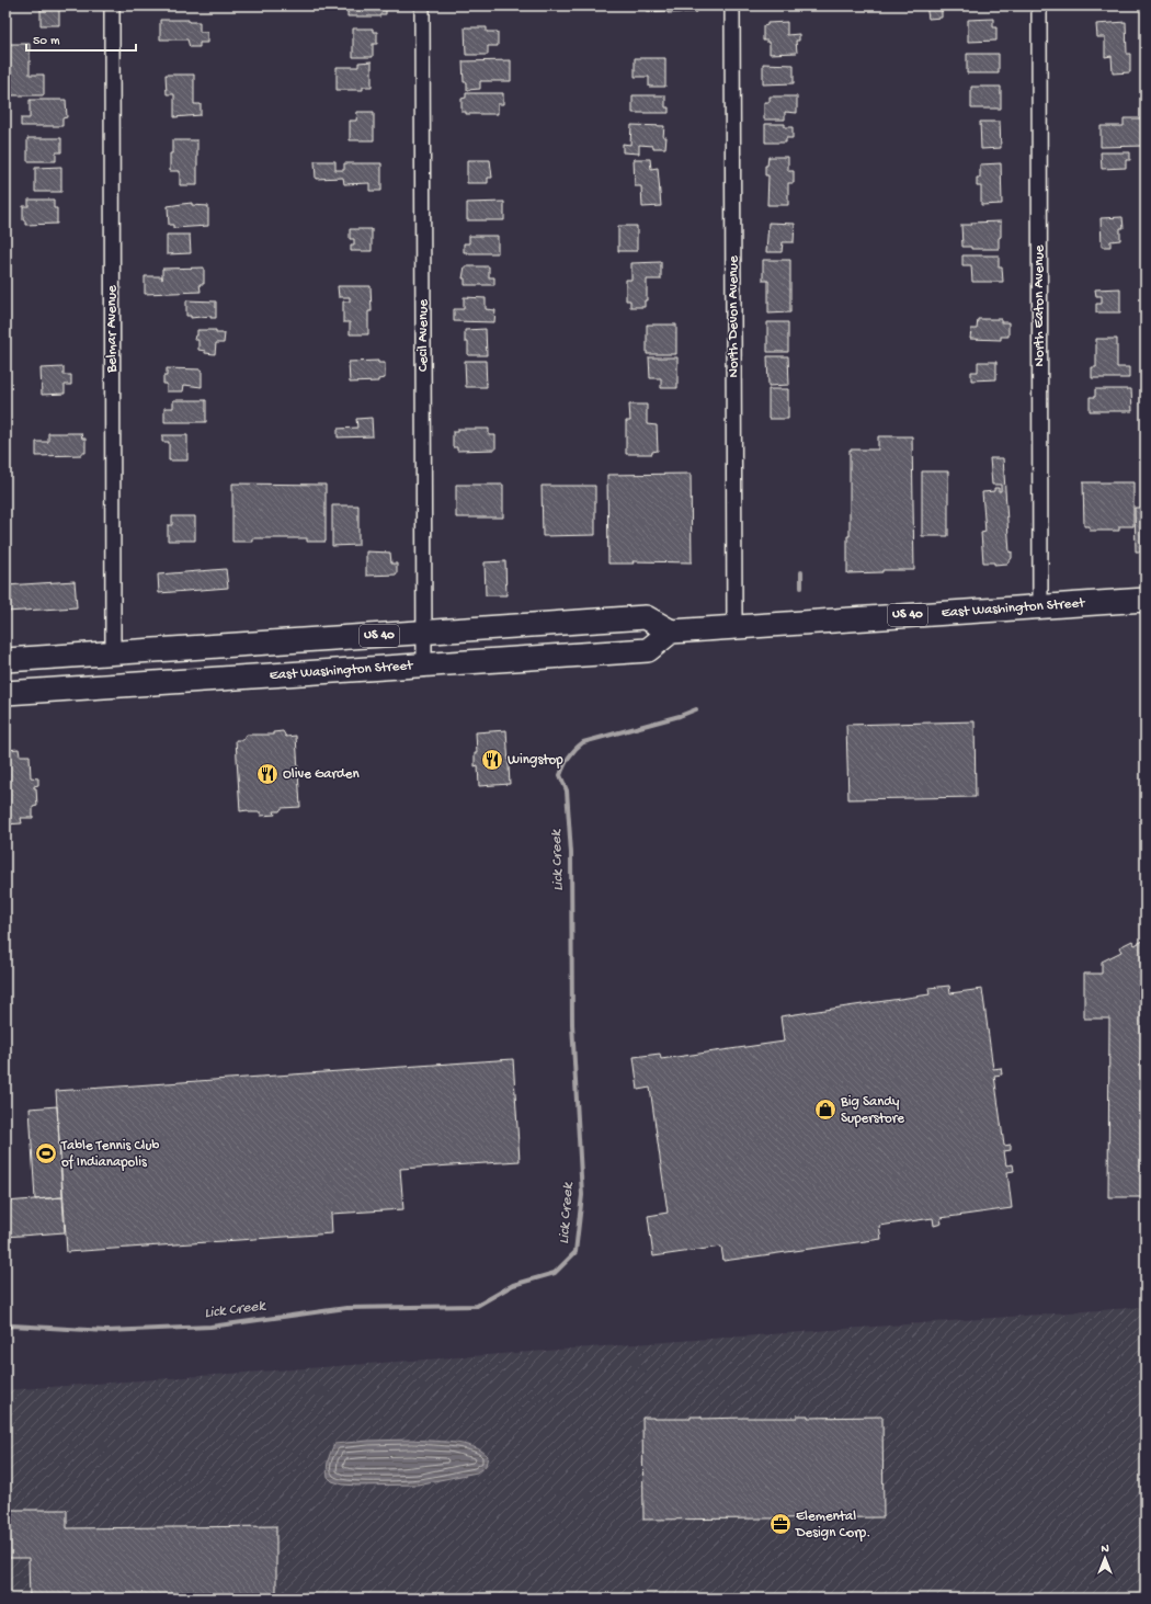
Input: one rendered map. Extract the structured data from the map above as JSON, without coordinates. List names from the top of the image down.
{
  "streets": {
    "main road": ["East Washington Street", "US 40"],
    "street": [
      "North Eaton Avenue",
      "North Devon Avenue",
      "Belmar Avenue",
      "Cecil Avenue"
    ]
  },
  "crossings": [
    ["North Eaton Avenue", "East Washington Street"],
    ["North Devon Avenue", "East Washington Street"],
    ["Belmar Avenue", "US 40"],
    ["Cecil Avenue", "East Washington Street"],
    ["Cecil Avenue", "US 40"],
    ["East Washington Street", "US 40"]
  ],
  "water": ["Lick Creek"],
  "places": {
    "restaurant": ["Wingstop", "Olive Garden"],
    "shop": ["Big Sandy Superstore"],
    "sports": ["Table Tennis Club of Indianapolis"],
    "office": ["Elemental Design Corp."]
  },
  "scale_bar": "50 m",
  "north": "top"
}
